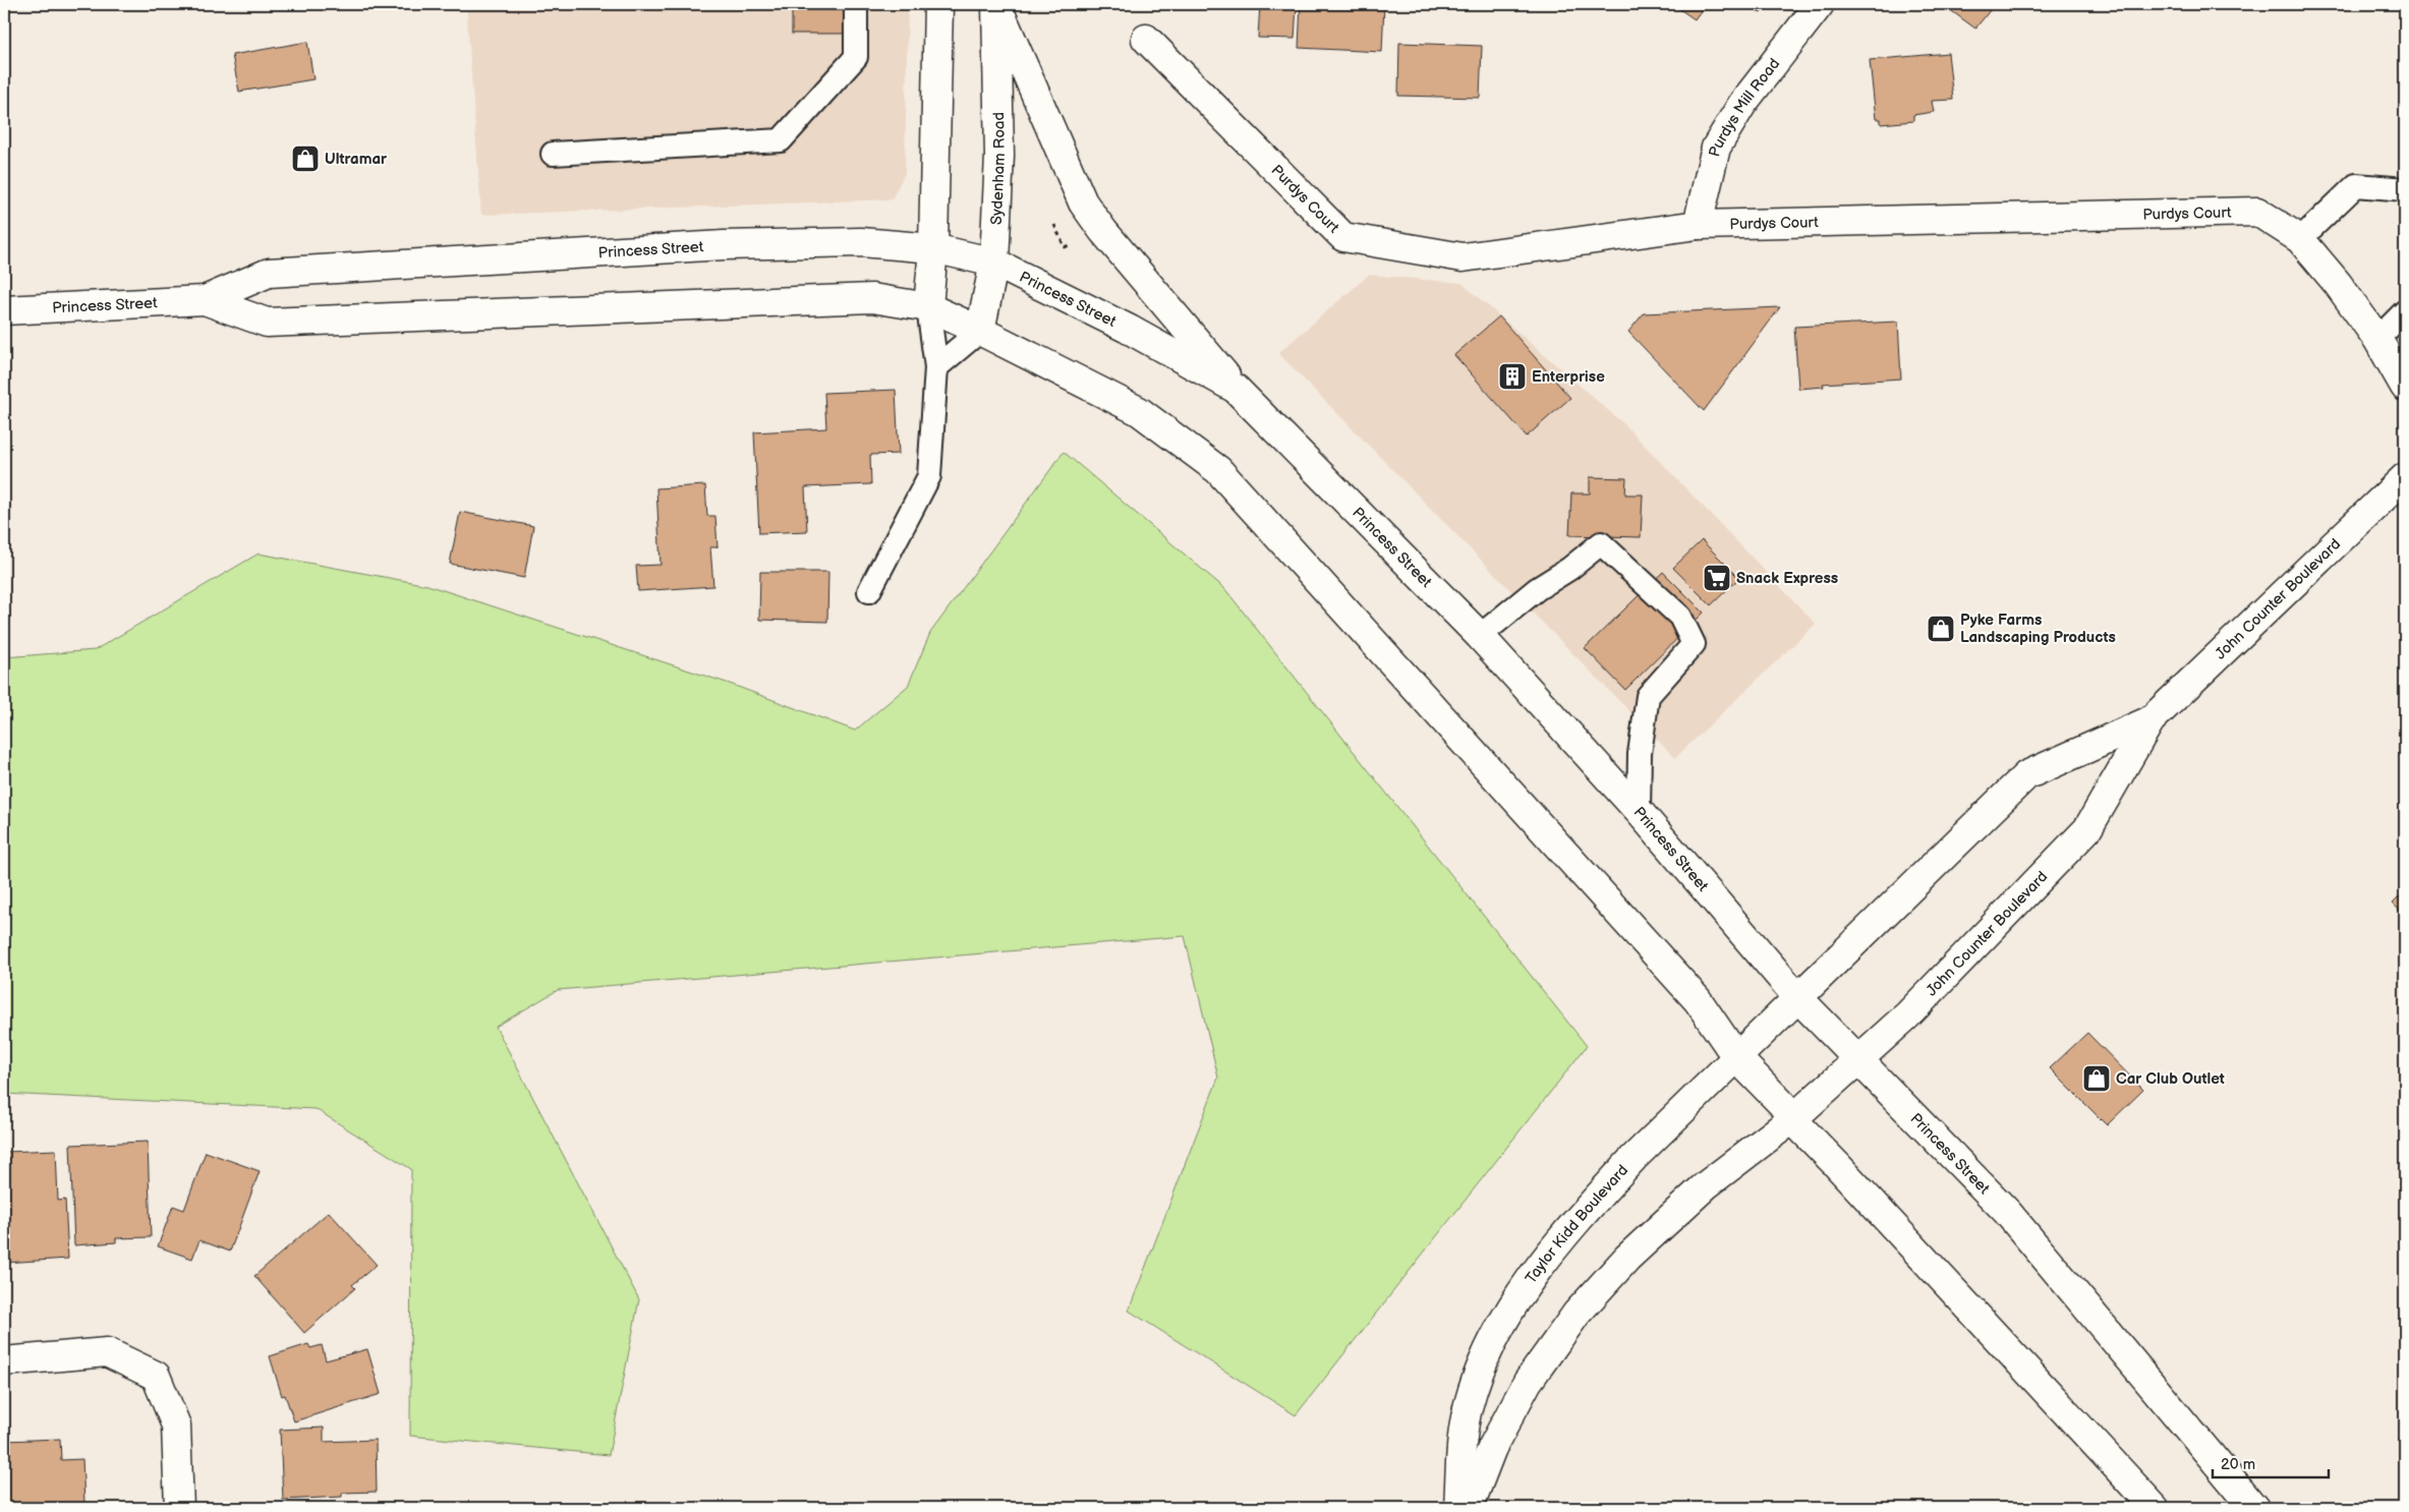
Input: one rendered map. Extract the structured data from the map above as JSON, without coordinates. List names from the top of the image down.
{
  "streets": {
    "main road": [
      "Purdys Mill Road",
      "Sydenham Road",
      "Purdys Court",
      "Princess Street",
      "John Counter Boulevard",
      "Taylor Kidd Boulevard"
    ]
  },
  "crossings": [
    ["Purdys Mill Road", "Purdys Court"],
    ["Sydenham Road", "Princess Street"],
    ["Princess Street", "John Counter Boulevard"],
    ["Princess Street", "Taylor Kidd Boulevard"],
    ["John Counter Boulevard", "Taylor Kidd Boulevard"]
  ],
  "places": {
    "shop": ["Ultramar", "Pyke Farms Landscaping Products", "Car Club Outlet"],
    "building": ["Enterprise"],
    "supermarket": ["Snack Express"]
  },
  "scale_bar": "20 m"
}
